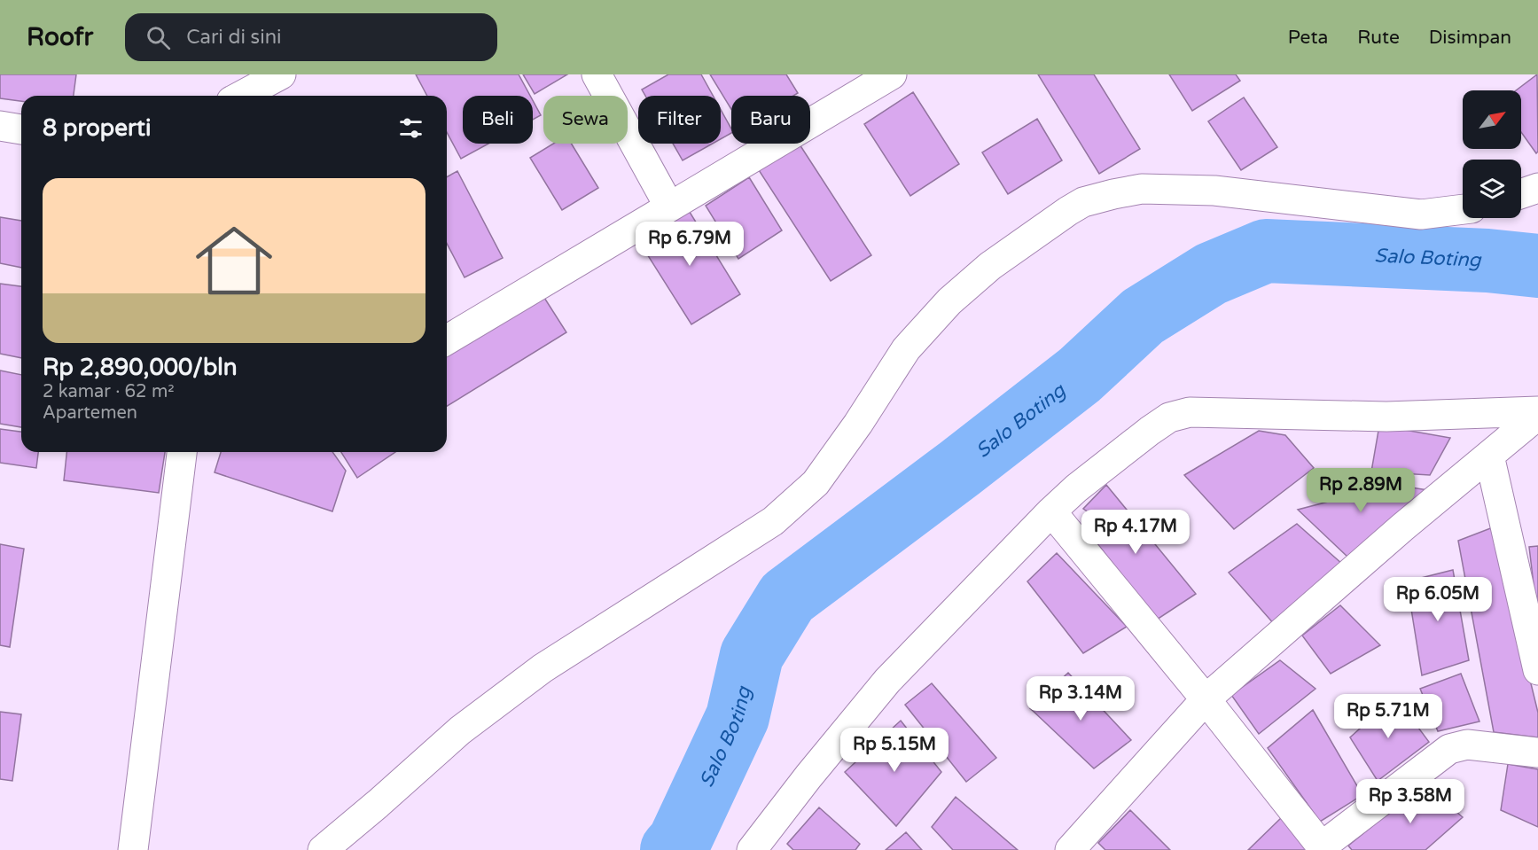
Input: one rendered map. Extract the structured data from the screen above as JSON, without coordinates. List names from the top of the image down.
{
  "water": ["Salo Boting"],
  "north": "top right",
  "page": {
    "header": "Roofr",
    "search": "Cari di sini",
    "nav": ["Peta", "Rute", "Disimpan"],
    "chip": [
      "Beli",
      "Sewa",
      "Filter",
      "Baru"
    ],
    "heading": "8 properti",
    "list": [
      {
        "name": "Rp 2,890,000/bln",
        "note": "2 kamar · 62 m² · Apartemen"
      }
    ],
    "price": [
      "Rp 6.79M",
      "Rp 2.89M",
      "Rp 4.17M",
      "Rp 6.05M",
      "Rp 3.14M",
      "Rp 5.71M",
      "Rp 5.15M",
      "Rp 3.58M"
    ]
  }
}
